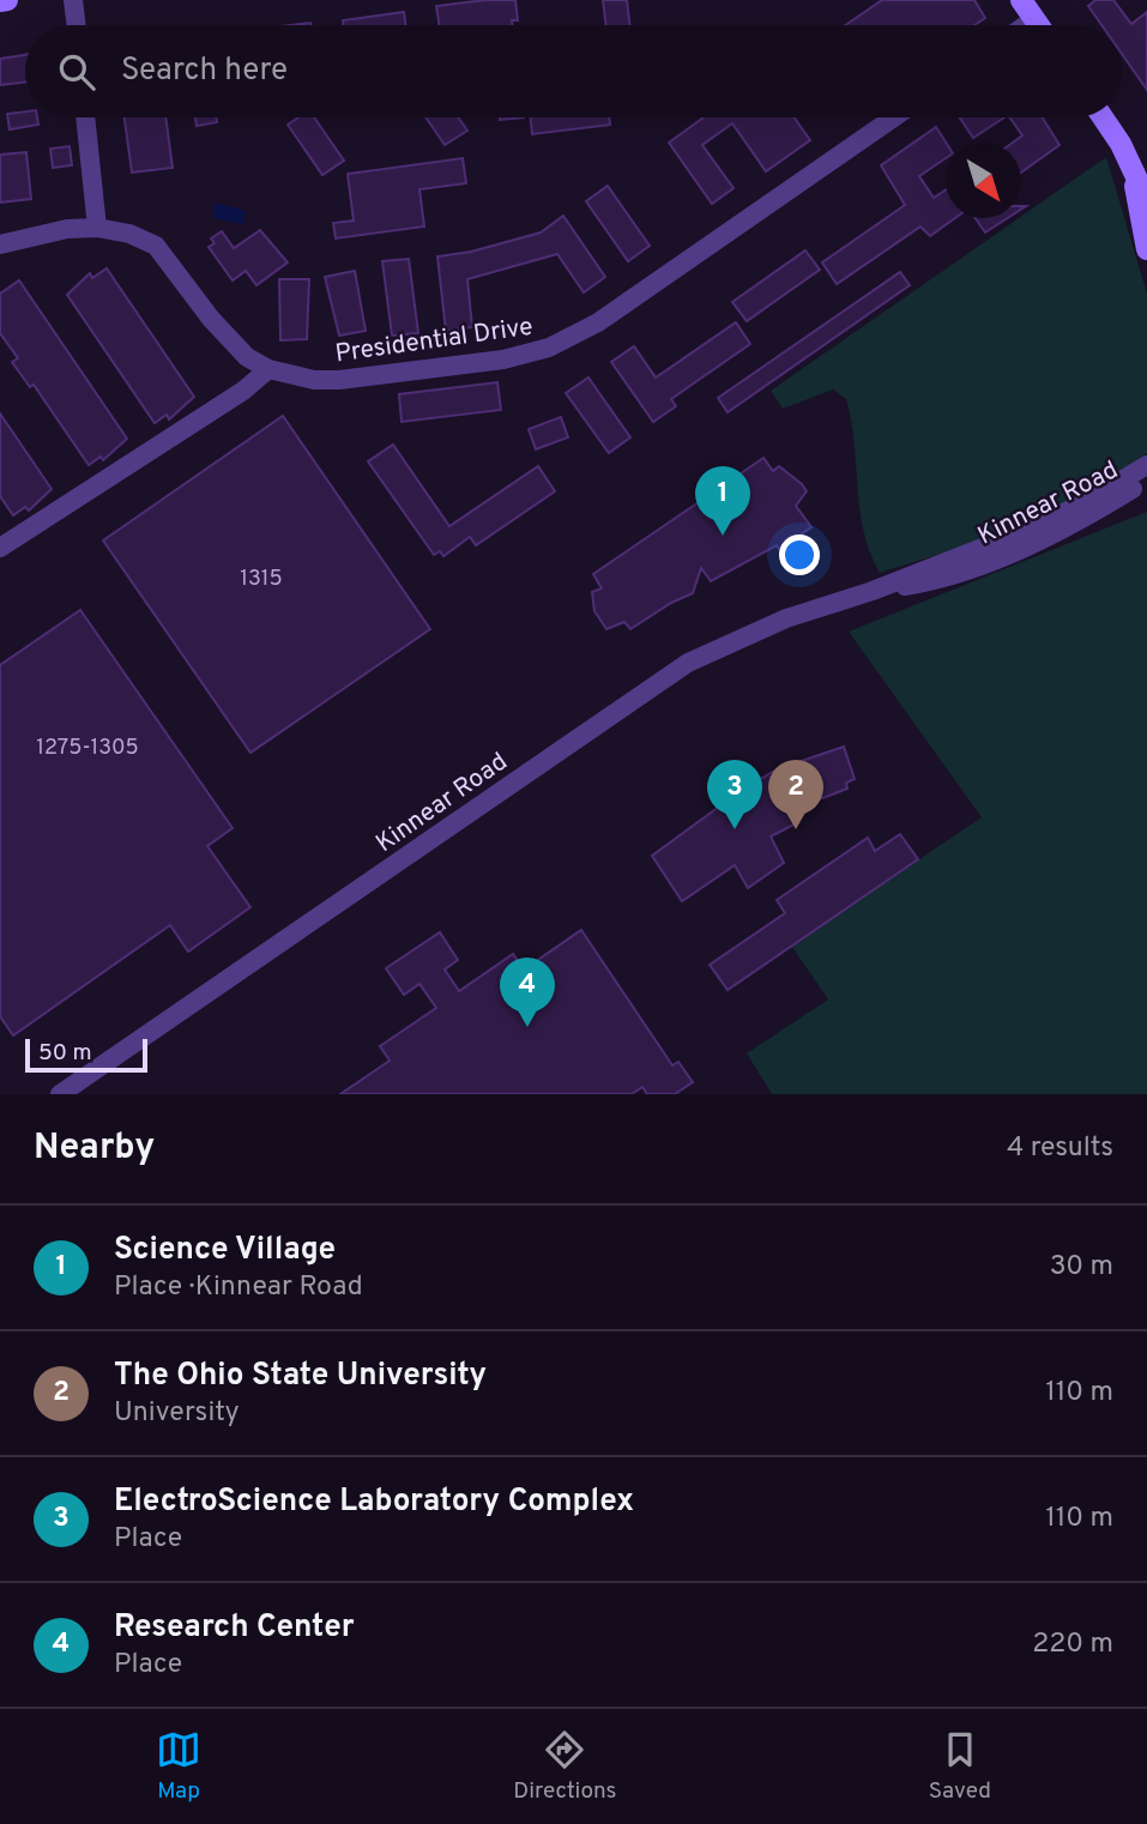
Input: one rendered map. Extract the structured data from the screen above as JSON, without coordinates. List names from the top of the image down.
{
  "streets": {
    "street": ["Presidential Drive", "Kinnear Road"]
  },
  "house_numbers": ["1315", "1275-1305"],
  "scale_bar": "50 m",
  "north": "bottom right",
  "page": {
    "search": "Search here",
    "pins": [
      "1",
      "2",
      "3",
      "4"
    ],
    "scale": "50 m",
    "heading": ["Nearby", "4 results"],
    "list": [
      {
        "mark": "1",
        "name": "Science Village",
        "note": "Place · Kinnear Road",
        "value": "30 m"
      },
      {
        "mark": "2",
        "name": "The Ohio State University",
        "note": "University",
        "value": "110 m"
      },
      {
        "mark": "3",
        "name": "ElectroScience Laboratory Complex",
        "note": "Place",
        "value": "110 m"
      },
      {
        "mark": "4",
        "name": "Research Center",
        "note": "Place",
        "value": "220 m"
      }
    ],
    "nav": ["Map", "Directions", "Saved"]
  }
}
